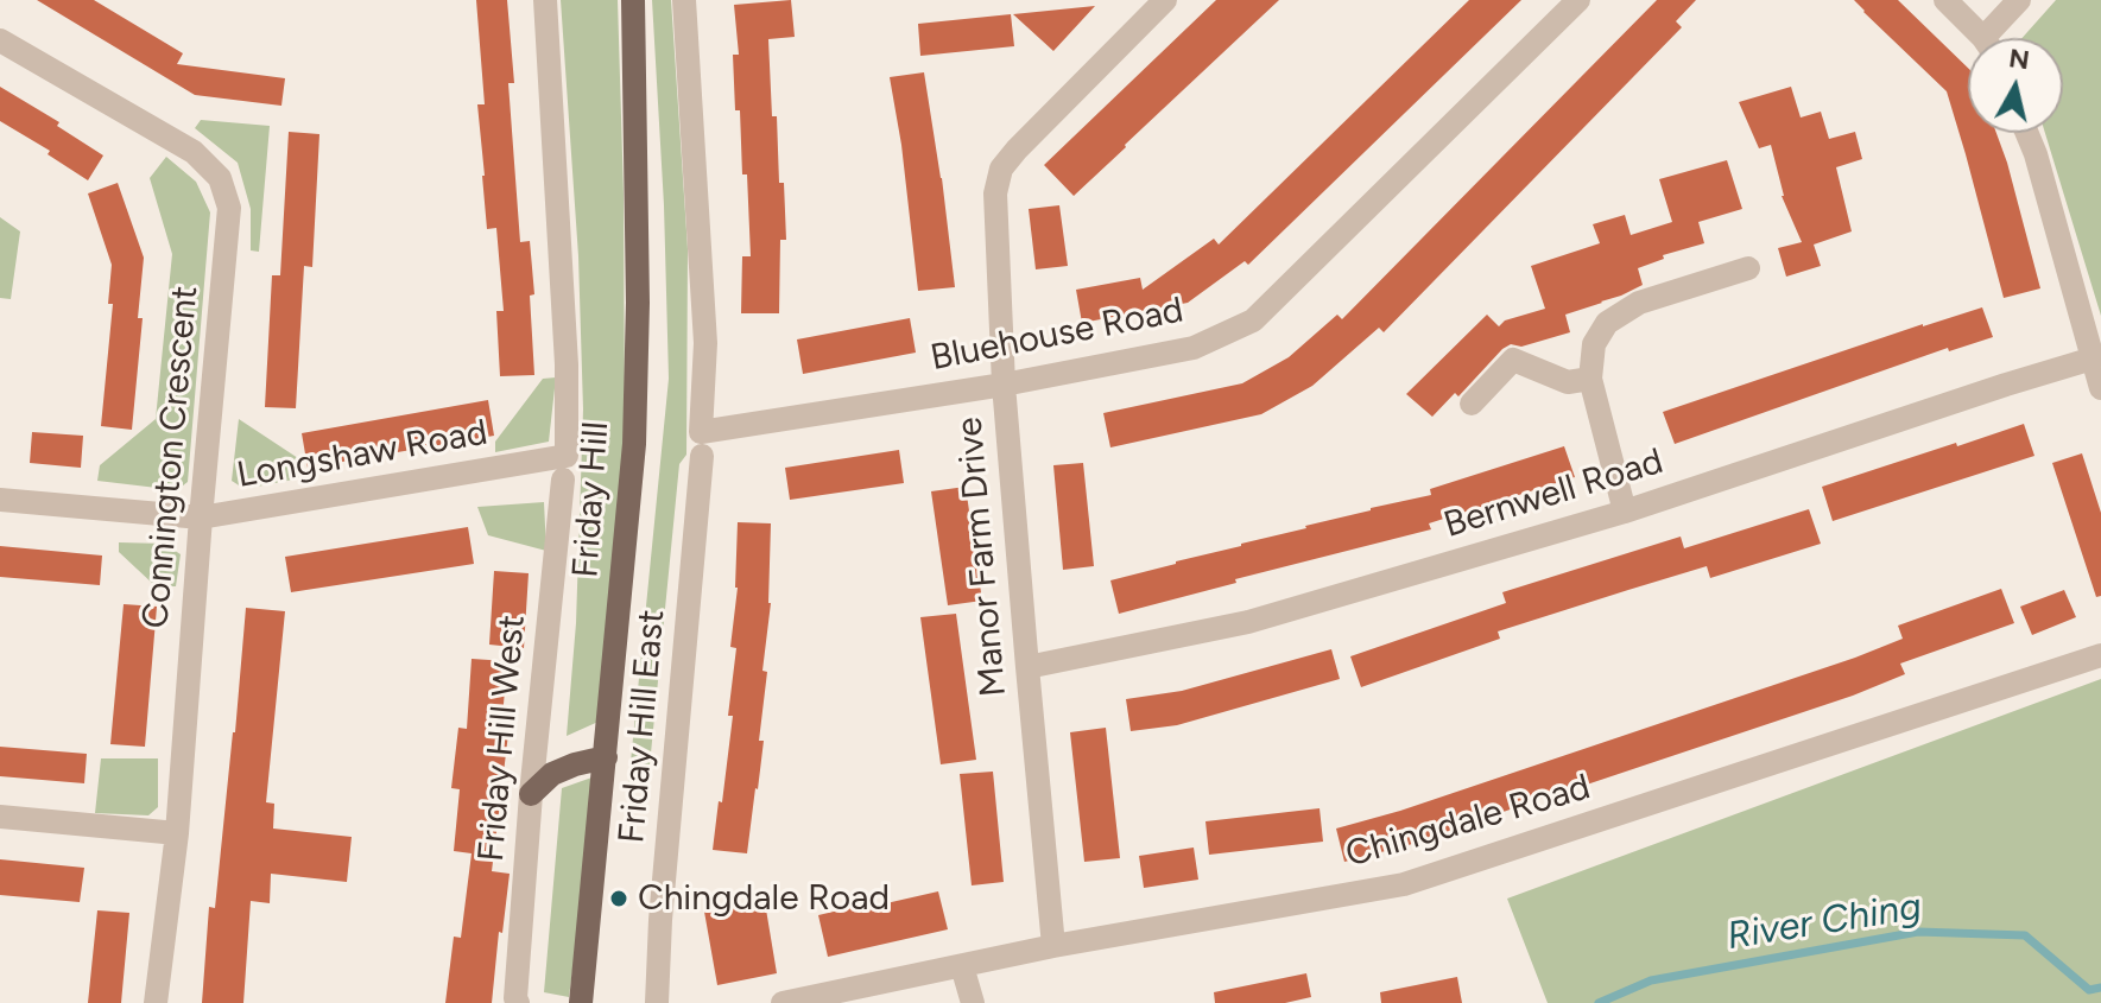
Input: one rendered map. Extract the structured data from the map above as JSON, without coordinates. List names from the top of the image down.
{
  "streets": {
    "main road": ["Friday Hill"],
    "street": [
      "Bluehouse Road",
      "Longshaw Road",
      "Connington Crescent",
      "Bernwell Road",
      "Manor Farm Drive",
      "Friday Hill East",
      "Friday Hill West",
      "Chingdale Road"
    ]
  },
  "crossings": [
    ["Bluehouse Road", "Manor Farm Drive"],
    ["Bluehouse Road", "Friday Hill East"],
    ["Longshaw Road", "Connington Crescent"],
    ["Longshaw Road", "Friday Hill West"],
    ["Bernwell Road", "Manor Farm Drive"],
    ["Manor Farm Drive", "Chingdale Road"]
  ],
  "water": ["River Ching"],
  "places": ["Chingdale Road"],
  "north": "top"
}
